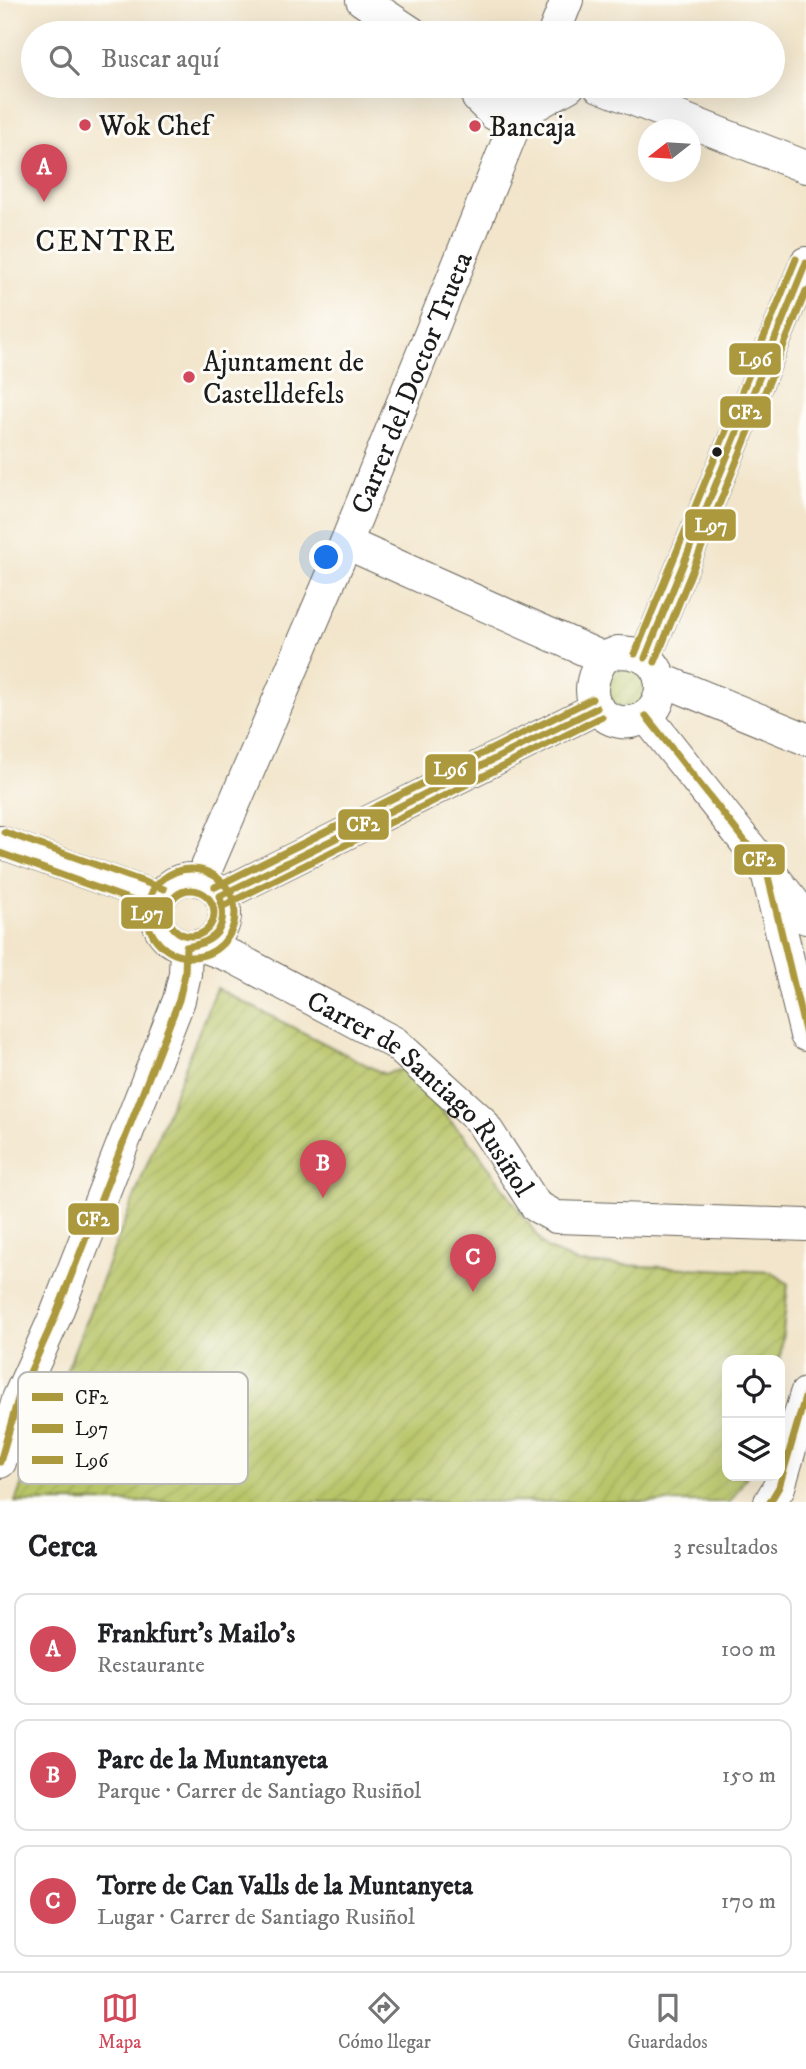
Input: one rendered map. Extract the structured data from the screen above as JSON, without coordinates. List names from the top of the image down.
{
  "streets": {
    "street": ["Carrer del Doctor Trueta", "Carrer de Santiago Rusiñol"]
  },
  "crossings": [
    ["Carrer del Doctor Trueta", "Carrer de Santiago Rusiñol"]
  ],
  "districts": ["CENTRE"],
  "places": ["Wok Chef", "Bancaja", "Ajuntament de Castelldefels"],
  "lines": ["transit line L96", "transit line CF2", "transit line L97"],
  "legend": ["CF2", "L97", "L96"],
  "north": "left",
  "page": {
    "search": "Buscar aquí",
    "pins": ["A", "B", "C"],
    "heading": ["Cerca", "3 resultados"],
    "list": [
      {
        "mark": "A",
        "name": "Frankfurt’s Mailo’s",
        "note": "Restaurante",
        "value": "100 m"
      },
      {
        "mark": "B",
        "name": "Parc de la Muntanyeta",
        "note": "Parque · Carrer de Santiago Rusiñol",
        "value": "150 m"
      },
      {
        "mark": "C",
        "name": "Torre de Can Valls de la Muntanyeta",
        "note": "Lugar · Carrer de Santiago Rusiñol",
        "value": "170 m"
      }
    ],
    "nav": ["Mapa", "Cómo llegar", "Guardados"]
  }
}
